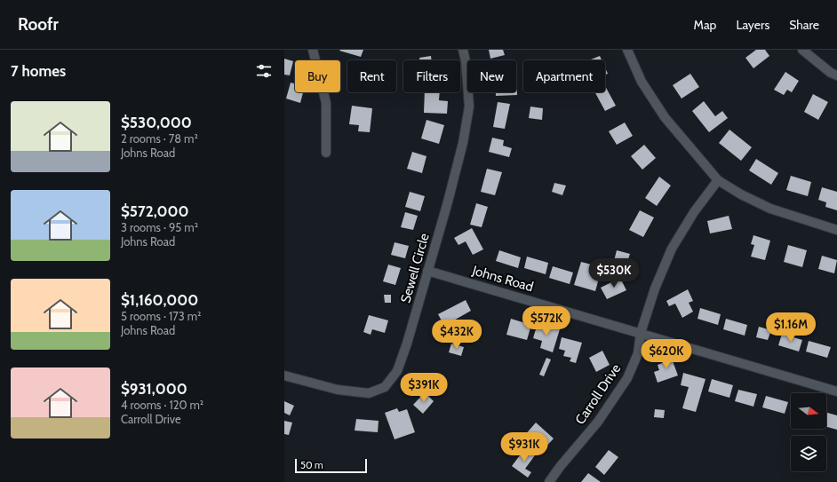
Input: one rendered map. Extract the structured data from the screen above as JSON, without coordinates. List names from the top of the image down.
{
  "streets": {
    "street": ["Sewell Circle", "Johns Road", "Carroll Drive"]
  },
  "crossings": [
    ["Sewell Circle", "Johns Road"],
    ["Johns Road", "Carroll Drive"]
  ],
  "scale_bar": "50 m",
  "north": "right",
  "page": {
    "header": "Roofr",
    "nav": ["Map", "Layers", "Share"],
    "heading": "7 homes",
    "chip": [
      "Buy",
      "Rent",
      "Filters",
      "New",
      "Apartment"
    ],
    "list": [
      {
        "name": "$530,000",
        "note": "2 rooms · 78 m² · Johns Road"
      },
      {
        "name": "$572,000",
        "note": "3 rooms · 95 m² · Johns Road"
      },
      {
        "name": "$1,160,000",
        "note": "5 rooms · 173 m² · Johns Road"
      },
      {
        "name": "$931,000",
        "note": "4 rooms · 120 m² · Carroll Drive"
      }
    ],
    "price": [
      "$530K",
      "$572K",
      "$1.16M",
      "$432K",
      "$620K",
      "$391K",
      "$931K"
    ],
    "scale": "50 m"
  }
}
